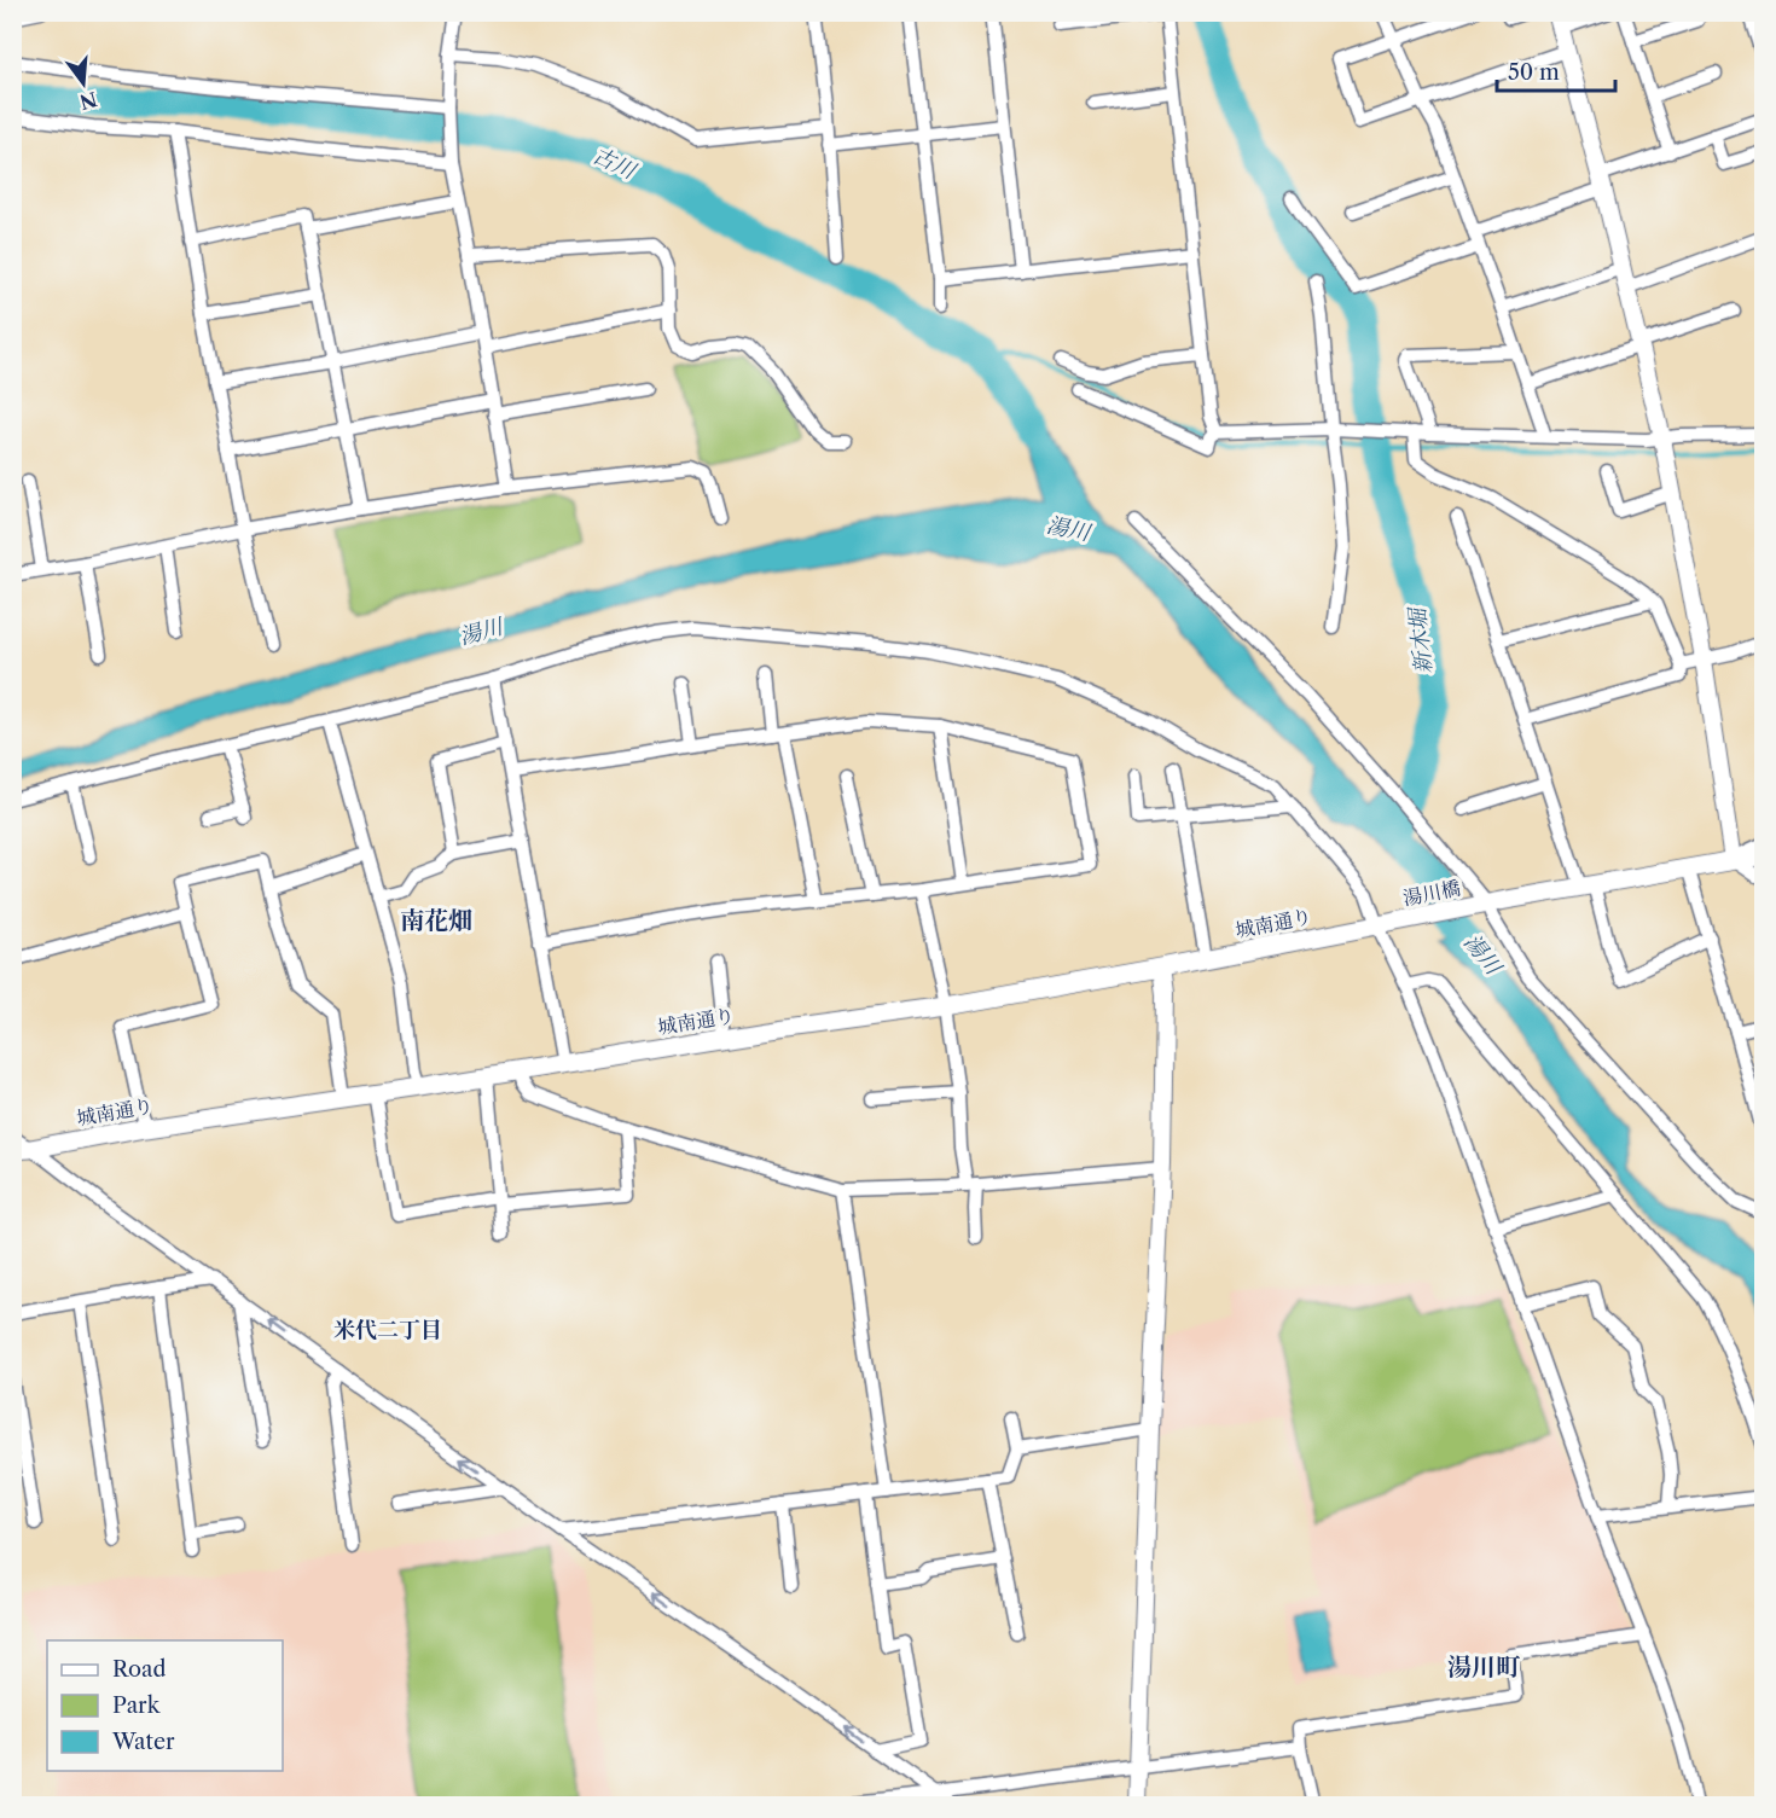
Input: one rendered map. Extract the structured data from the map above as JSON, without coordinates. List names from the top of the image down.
{
  "streets": {
    "main road": ["湯川橋", "城南通り"]
  },
  "crossings": [
    ["湯川橋", "城南通り"]
  ],
  "districts": ["南花畑", "米代二丁目", "湯川町"],
  "water": ["古川", "湯川", "新木堀"],
  "legend": ["Road", "Park", "Water"],
  "scale_bar": "50 m",
  "north": "bottom"
}
